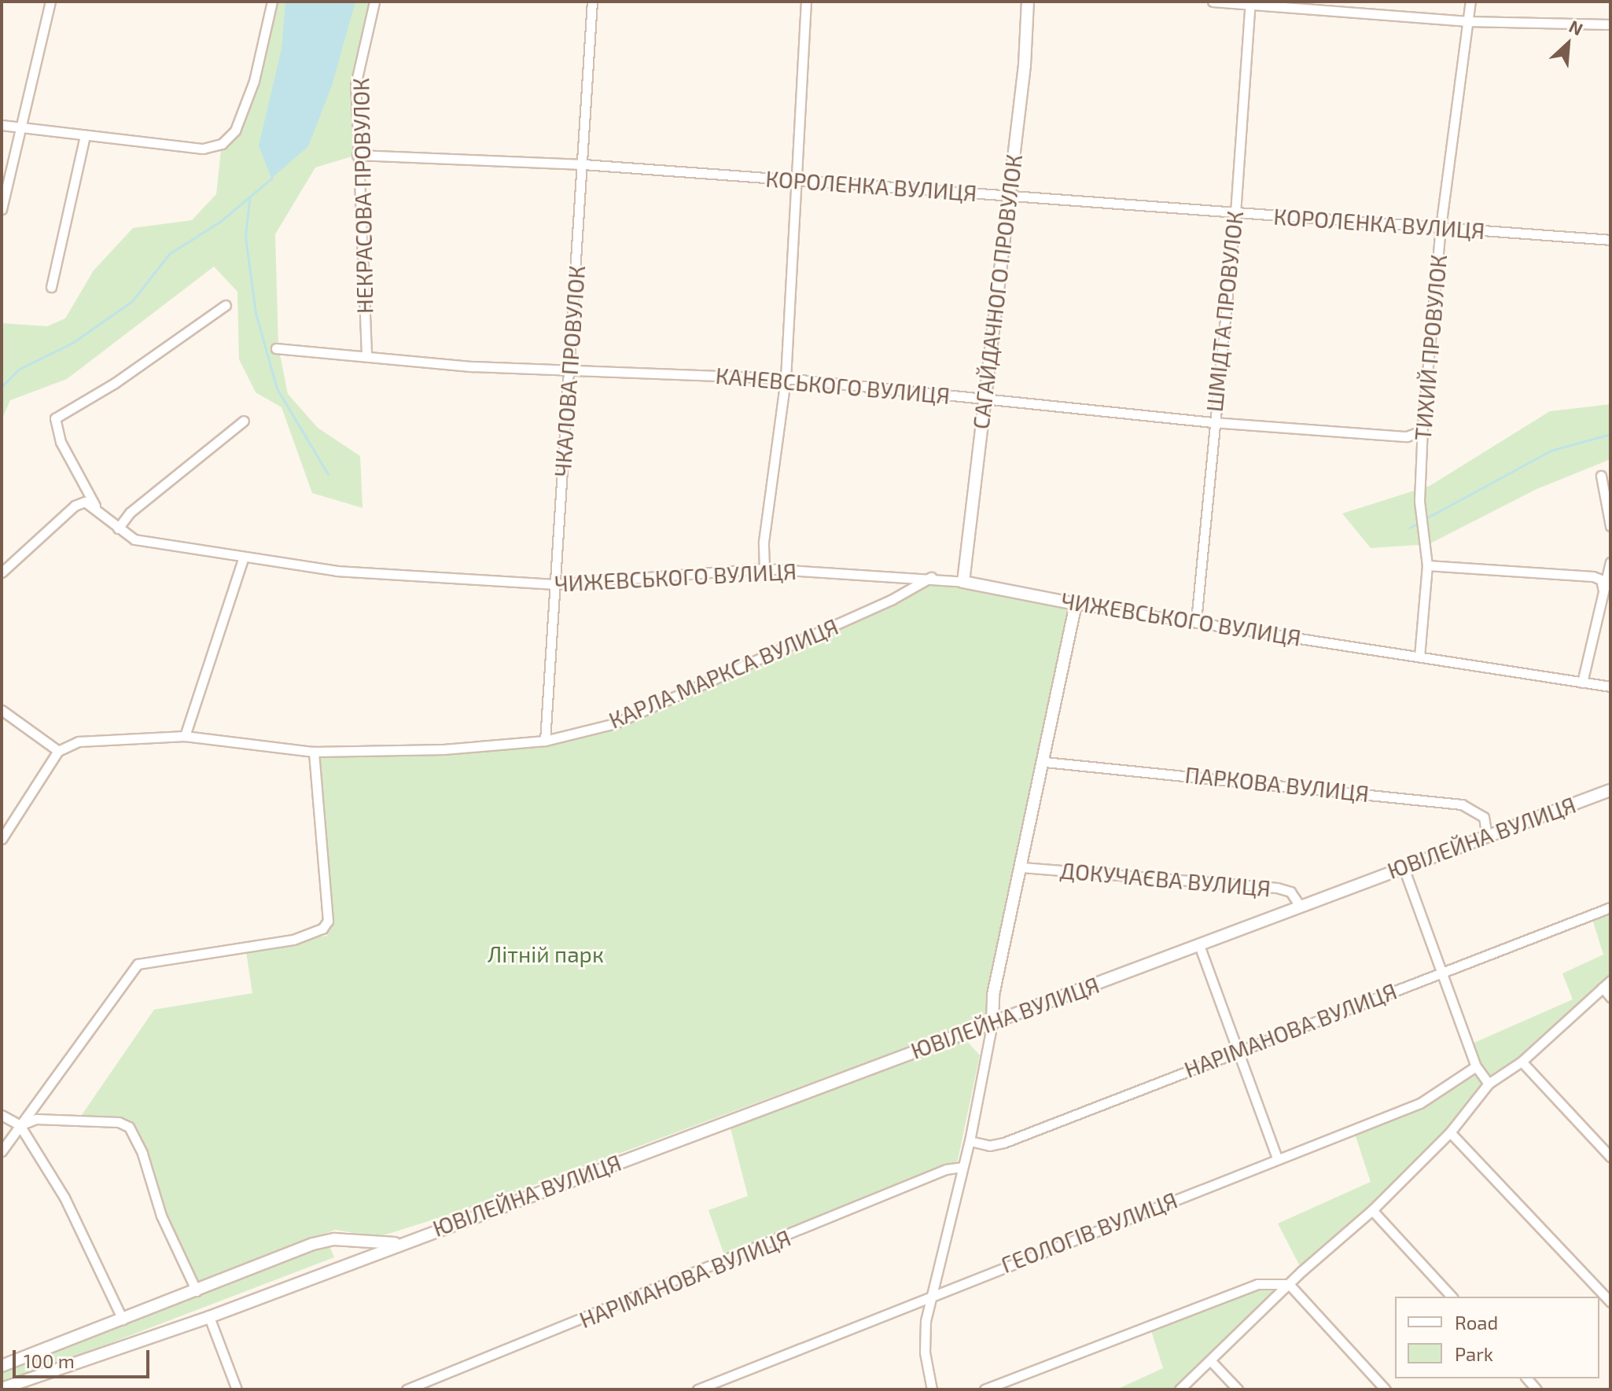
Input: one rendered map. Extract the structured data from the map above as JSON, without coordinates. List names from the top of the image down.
{
  "streets": {
    "street": [
      "КОРОЛЕНКА ВУЛИЦЯ",
      "НЕКРАСОВА ПРОВУЛОК",
      "САГАЙДАЧНОГО ПРОВУЛОК",
      "ШМІДТА ПРОВУЛОК",
      "ТИХИЙ ПРОВУЛОК",
      "ЧКАЛОВА ПРОВУЛОК",
      "КАНЕВСЬКОГО ВУЛИЦЯ",
      "ЧИЖЕВСЬКОГО ВУЛИЦЯ",
      "КАРЛА МАРКСА ВУЛИЦЯ",
      "ПАРКОВА ВУЛИЦЯ",
      "ЮВІЛЕЙНА ВУЛИЦЯ",
      "ДОКУЧАЄВА ВУЛИЦЯ",
      "НАРІМАНОВА ВУЛИЦЯ",
      "ГЕОЛОГІВ ВУЛИЦЯ"
    ]
  },
  "crossings": [
    ["КОРОЛЕНКА ВУЛИЦЯ", "НЕКРАСОВА ПРОВУЛОК"],
    ["КОРОЛЕНКА ВУЛИЦЯ", "САГАЙДАЧНОГО ПРОВУЛОК"],
    ["КОРОЛЕНКА ВУЛИЦЯ", "ШМІДТА ПРОВУЛОК"],
    ["КОРОЛЕНКА ВУЛИЦЯ", "ТИХИЙ ПРОВУЛОК"],
    ["КОРОЛЕНКА ВУЛИЦЯ", "ЧКАЛОВА ПРОВУЛОК"],
    ["НЕКРАСОВА ПРОВУЛОК", "КАНЕВСЬКОГО ВУЛИЦЯ"],
    ["САГАЙДАЧНОГО ПРОВУЛОК", "КАНЕВСЬКОГО ВУЛИЦЯ"],
    ["САГАЙДАЧНОГО ПРОВУЛОК", "ЧИЖЕВСЬКОГО ВУЛИЦЯ"],
    ["ШМІДТА ПРОВУЛОК", "КАНЕВСЬКОГО ВУЛИЦЯ"],
    ["ШМІДТА ПРОВУЛОК", "ЧИЖЕВСЬКОГО ВУЛИЦЯ"],
    ["ТИХИЙ ПРОВУЛОК", "КАНЕВСЬКОГО ВУЛИЦЯ"],
    ["ТИХИЙ ПРОВУЛОК", "ЧИЖЕВСЬКОГО ВУЛИЦЯ"],
    ["ЧКАЛОВА ПРОВУЛОК", "КАНЕВСЬКОГО ВУЛИЦЯ"],
    ["ЧКАЛОВА ПРОВУЛОК", "ЧИЖЕВСЬКОГО ВУЛИЦЯ"],
    ["ЧКАЛОВА ПРОВУЛОК", "КАРЛА МАРКСА ВУЛИЦЯ"],
    ["ЧИЖЕВСЬКОГО ВУЛИЦЯ", "КАРЛА МАРКСА ВУЛИЦЯ"],
    ["ПАРКОВА ВУЛИЦЯ", "ЮВІЛЕЙНА ВУЛИЦЯ"],
    ["ЮВІЛЕЙНА ВУЛИЦЯ", "ДОКУЧАЄВА ВУЛИЦЯ"]
  ],
  "parks": ["Літній парк"],
  "legend": ["Road", "Park"],
  "scale_bar": "100 m",
  "north": "top right"
}
